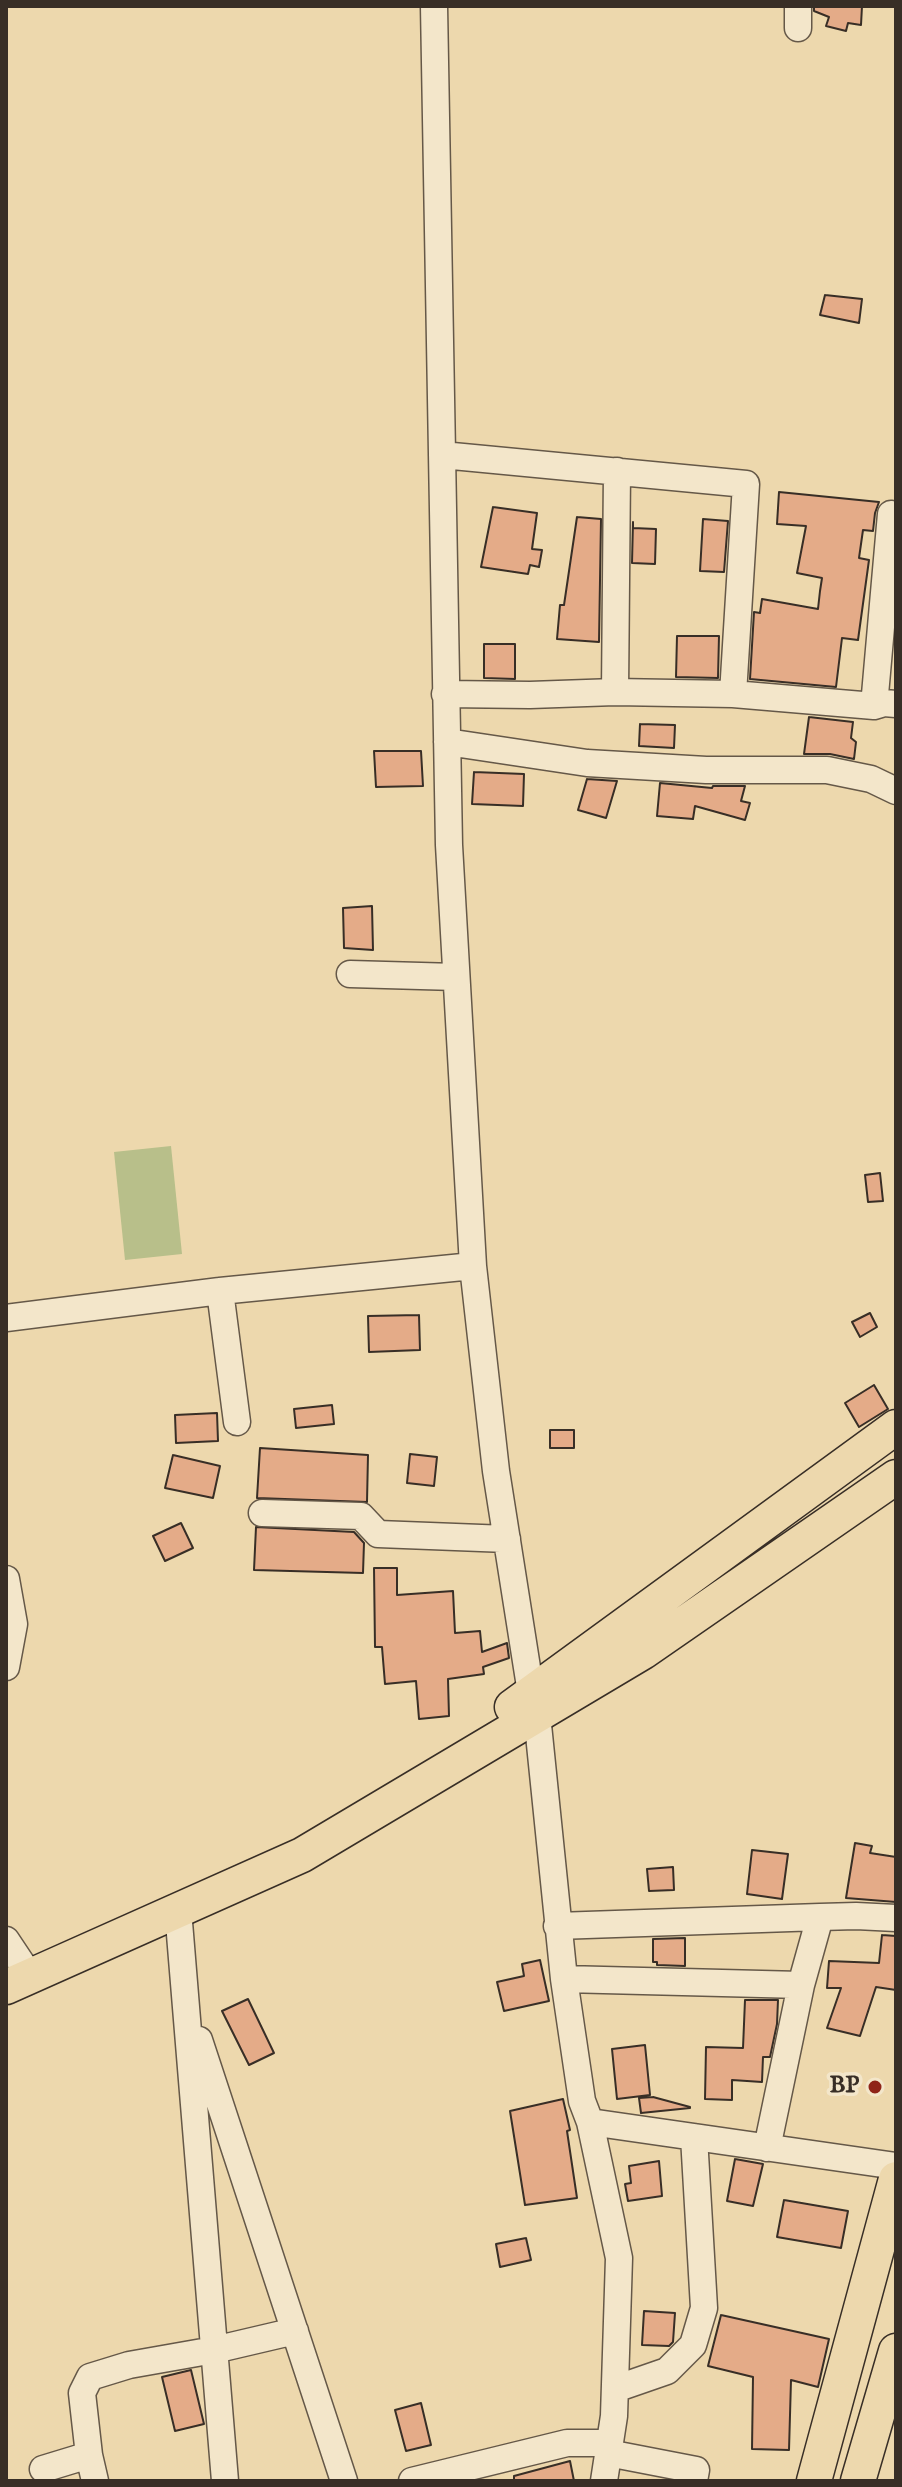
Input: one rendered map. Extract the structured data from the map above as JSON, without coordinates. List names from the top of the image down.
{
  "places": ["BP"]
}
